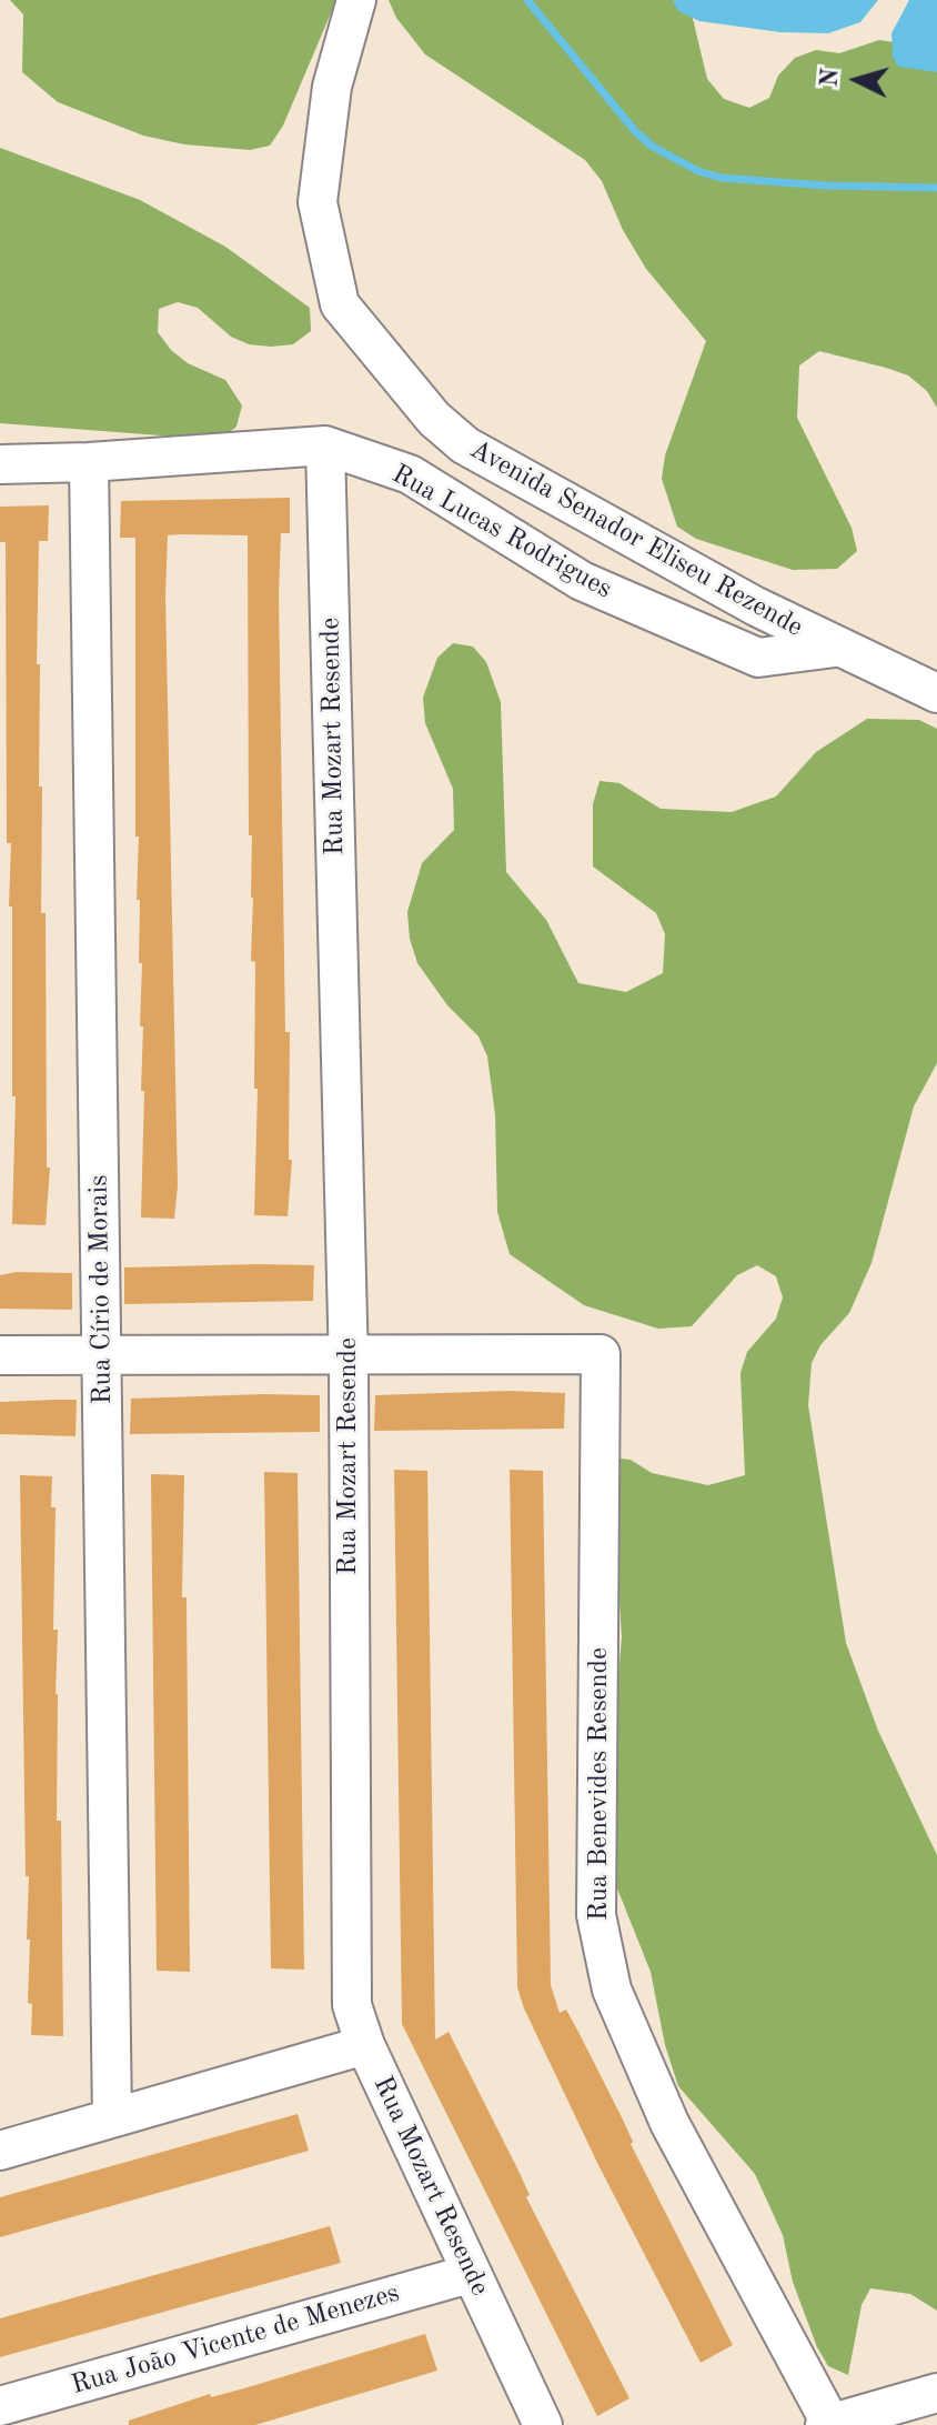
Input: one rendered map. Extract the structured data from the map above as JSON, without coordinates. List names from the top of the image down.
{
  "streets": {
    "street": [
      "Rua Lucas Rodrigues",
      "Avenida Senador Eliseu Rezende",
      "Rua Mozart Resende",
      "Rua Círio de Morais",
      "Rua Benevides Resende",
      "Rua João Vicente de Menezes"
    ]
  },
  "crossings": [
    ["Rua Lucas Rodrigues", "Avenida Senador Eliseu Rezende"],
    ["Rua Lucas Rodrigues", "Rua Mozart Resende"],
    ["Rua Lucas Rodrigues", "Rua Círio de Morais"],
    ["Rua Mozart Resende", "Rua Benevides Resende"],
    ["Rua Mozart Resende", "Rua João Vicente de Menezes"]
  ],
  "north": "left"
}
